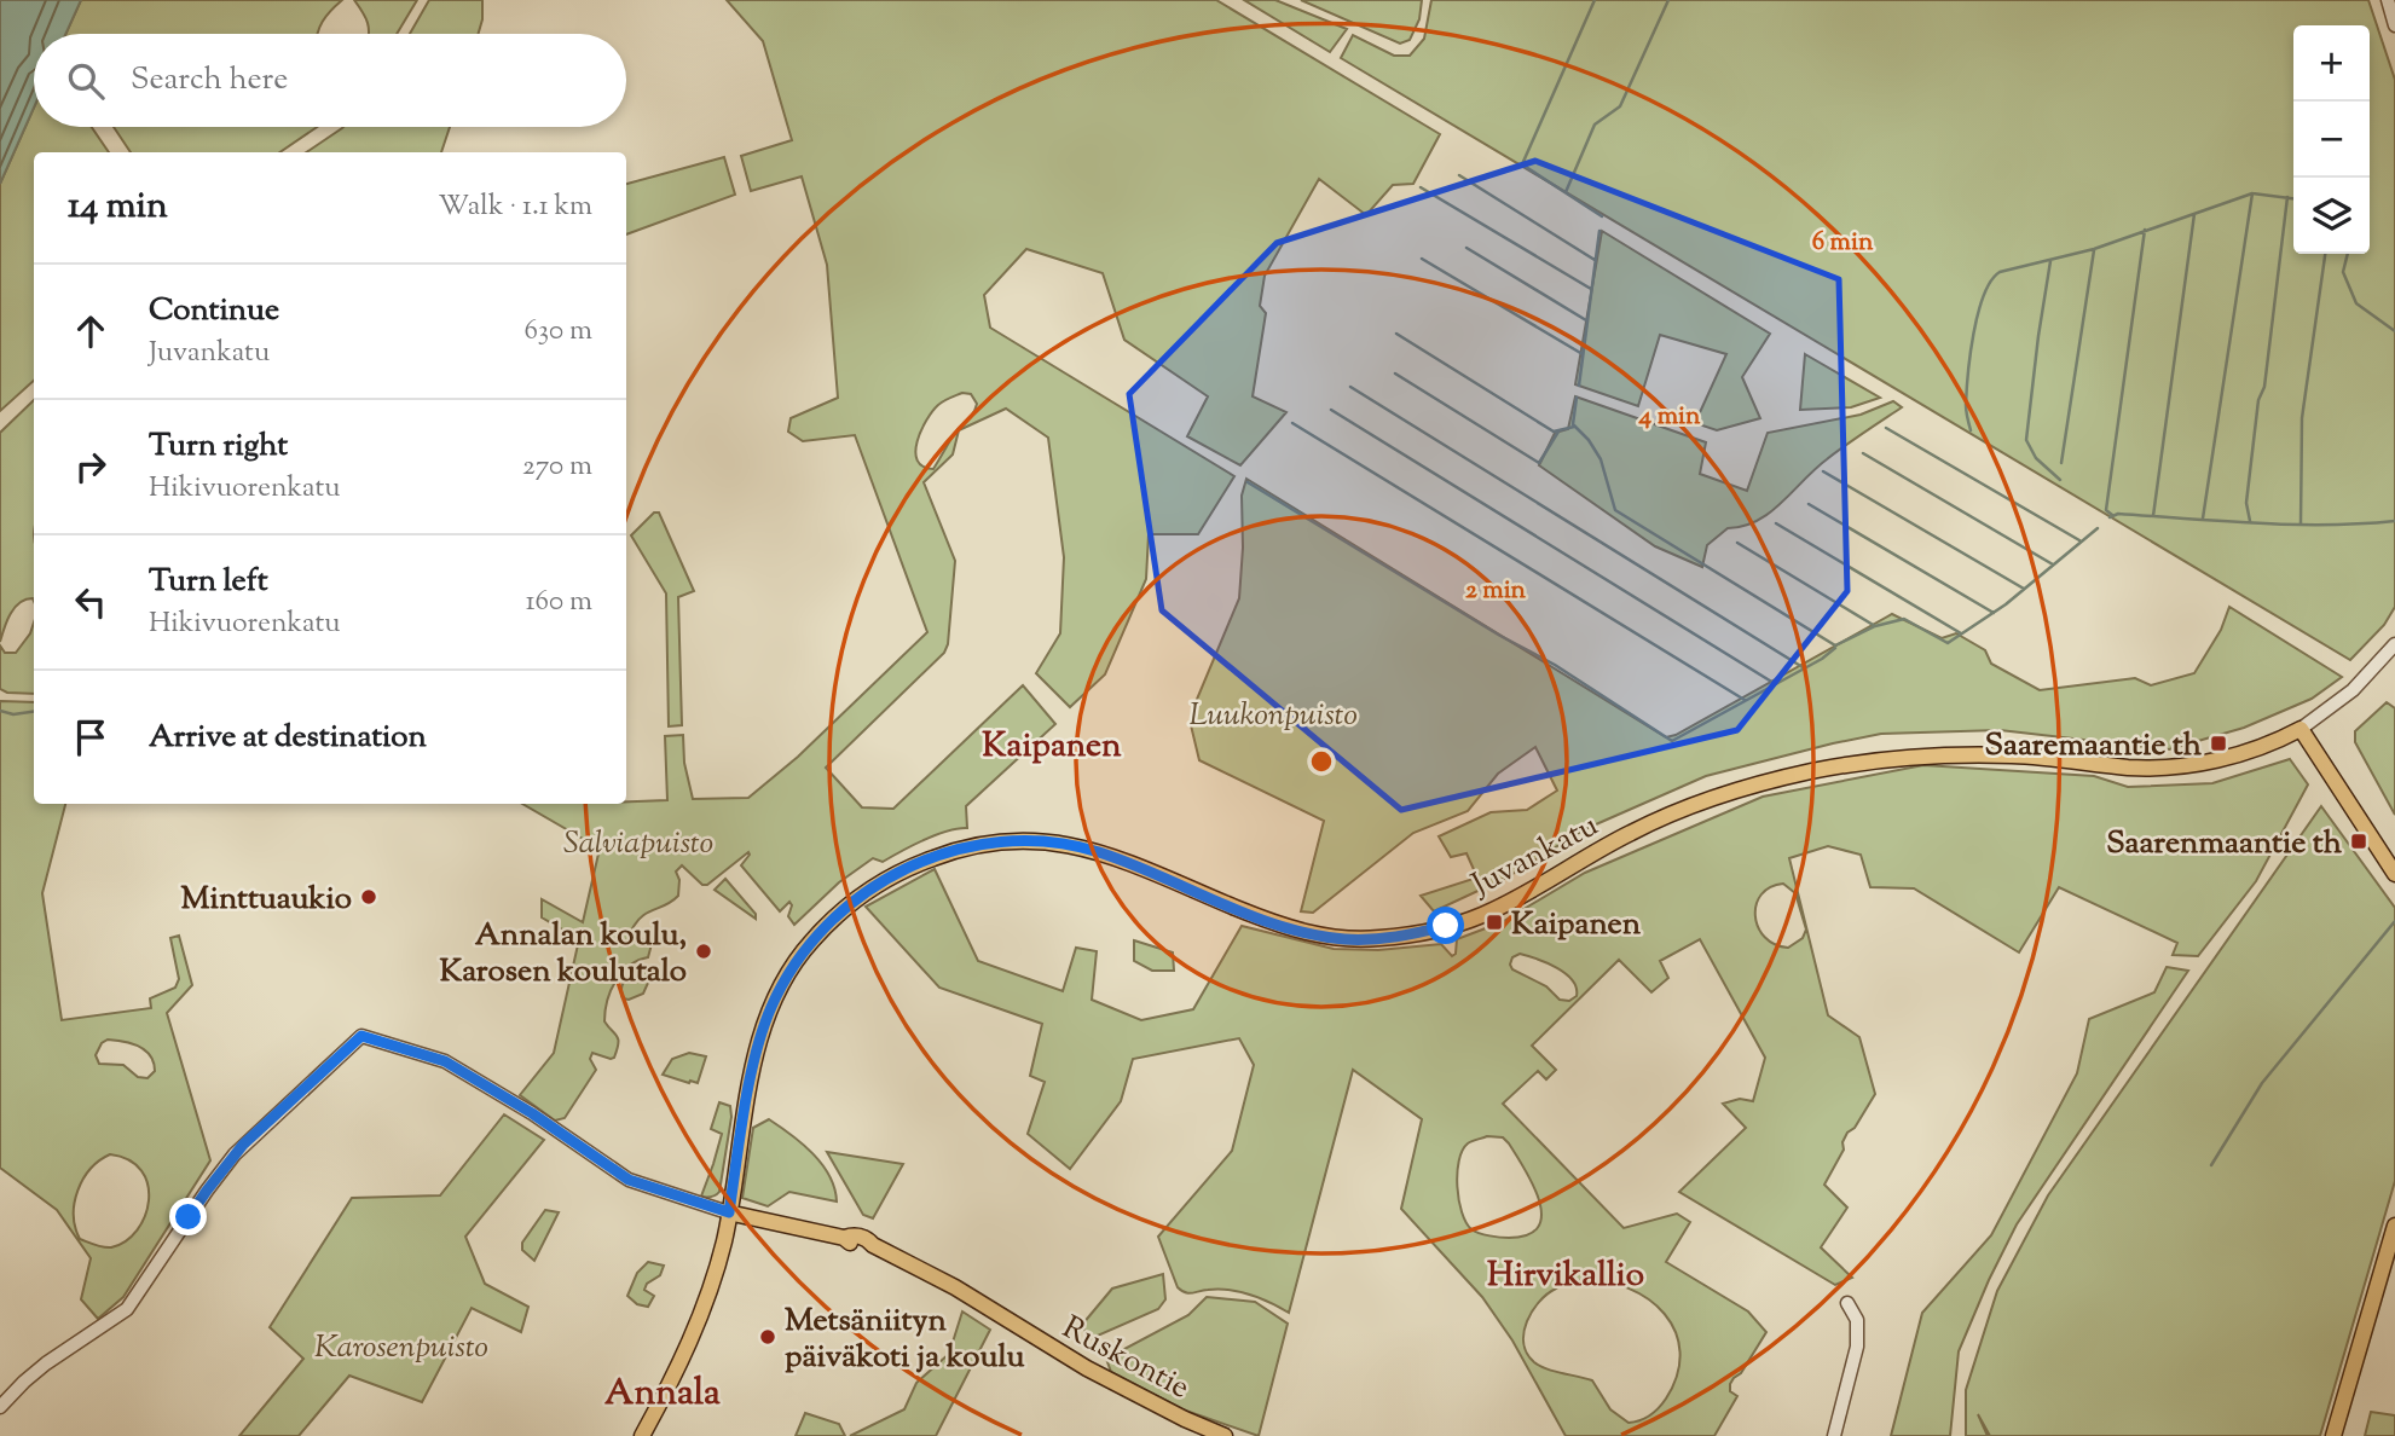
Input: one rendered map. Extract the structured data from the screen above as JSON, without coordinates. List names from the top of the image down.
{
  "streets": {
    "main road": ["Juvankatu", "Ruskontie"]
  },
  "crossings": [
    ["Juvankatu", "Ruskontie"]
  ],
  "districts": ["Kaipanen", "Hirvikallio", "Annala"],
  "parks": ["Luukonpuisto", "Salviapuisto", "Karosenpuisto"],
  "places": {
    "transit": ["Saaremaantie th", "Saarenmaantie th", "Kaipanen"],
    "other": ["Minttuaukio", "Annalan koulu, Karosen koulutalo", "Metsäniityn päiväkoti ja koulu"]
  },
  "page": {
    "map_buttons": ["+", "−"],
    "search": "Search here",
    "heading": ["14 min", "Walk · 1.1 km"],
    "list": [
      ["Continue", "Juvankatu", "630 m"],
      ["Turn right", "Hikivuorenkatu", "270 m"],
      ["Turn left", "Hikivuorenkatu", "160 m"],
      "Arrive at destination"
    ]
  },
  "rings": ["6 min", "4 min", "2 min"]
}
